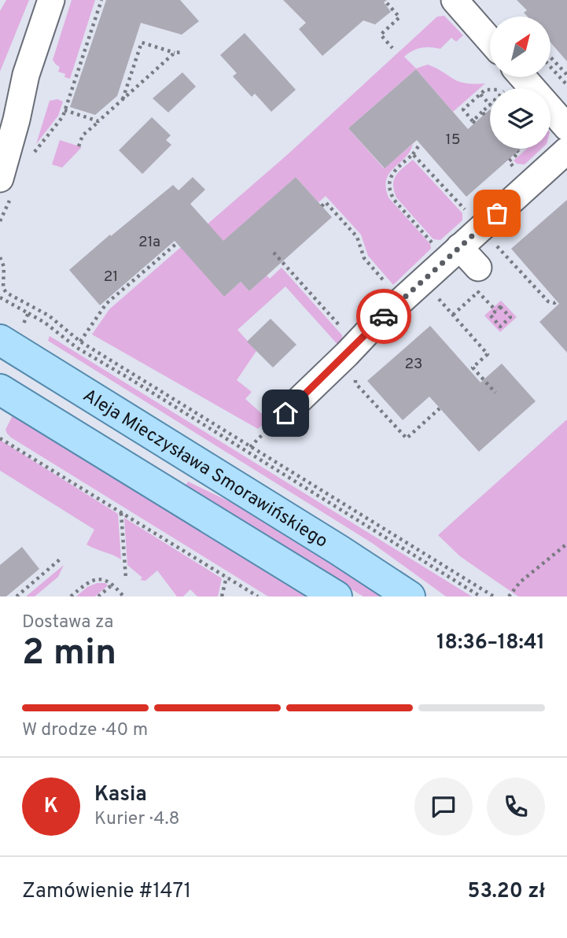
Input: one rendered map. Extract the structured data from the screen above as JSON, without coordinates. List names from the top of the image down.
{
  "streets": {
    "main road": ["Aleja Mieczysława Smorawińskiego"]
  },
  "house_numbers": [
    "15",
    "21a",
    "21",
    "23"
  ],
  "north": "top right",
  "page": {
    "heading": ["2 min", "Dostawa za", "18:36–18:41"],
    "panel": [
      "Kasia",
      "Kurier · 4.8",
      "Zamówienie #1471",
      "53.20 zł"
    ],
    "bar": "W drodze · 40 m",
    "round": "K"
  }
}
